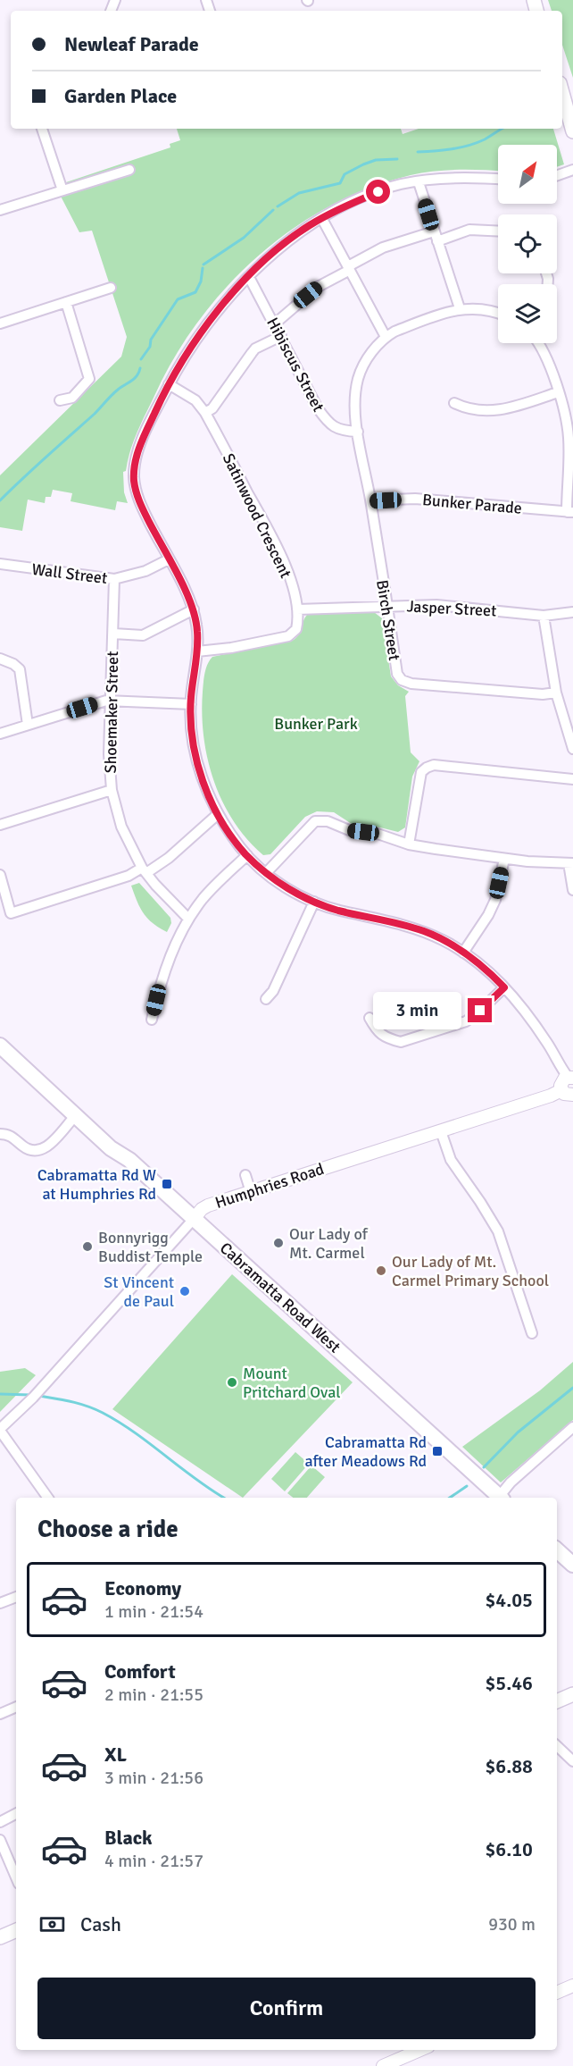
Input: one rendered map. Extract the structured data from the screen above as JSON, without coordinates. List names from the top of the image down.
{
  "streets": {
    "main road": ["Cabramatta Road West"],
    "street": [
      "Hibiscus Street",
      "Bunker Parade",
      "Satinwood Crescent",
      "Wall Street",
      "Jasper Street",
      "Birch Street",
      "Shoemaker Street",
      "Humphries Road"
    ]
  },
  "crossings": [
    ["Hibiscus Street", "Birch Street"],
    ["Bunker Parade", "Birch Street"],
    ["Satinwood Crescent", "Jasper Street"],
    ["Wall Street", "Shoemaker Street"],
    ["Jasper Street", "Birch Street"],
    ["Humphries Road", "Cabramatta Road West"]
  ],
  "parks": ["Bunker Park"],
  "places": {
    "transit": ["Cabramatta Rd W at Humphries Rd", "Cabramatta Rd after Meadows Rd"],
    "other": [
      "Our Lady of Mt. Carmel",
      "Bonnyrigg Buddist Temple",
      "Our Lady of Mt. Carmel Primary School",
      "St Vincent de Paul",
      "Mount Pritchard Oval"
    ]
  },
  "north": "top right",
  "page": {
    "banner": ["Newleaf Parade", "Garden Place"],
    "bubble": "3 min",
    "heading": "Choose a ride",
    "list": [
      {
        "name": "Economy",
        "note": "1 min · 21:54",
        "value": "$4.05"
      },
      {
        "name": "Comfort",
        "note": "2 min · 21:55",
        "value": "$5.46"
      },
      {
        "name": "XL",
        "note": "3 min · 21:56",
        "value": "$6.88"
      },
      {
        "name": "Black",
        "note": "4 min · 21:57",
        "value": "$6.10"
      }
    ],
    "pay": ["Cash", "930 m"],
    "buttons": "Confirm"
  }
}
